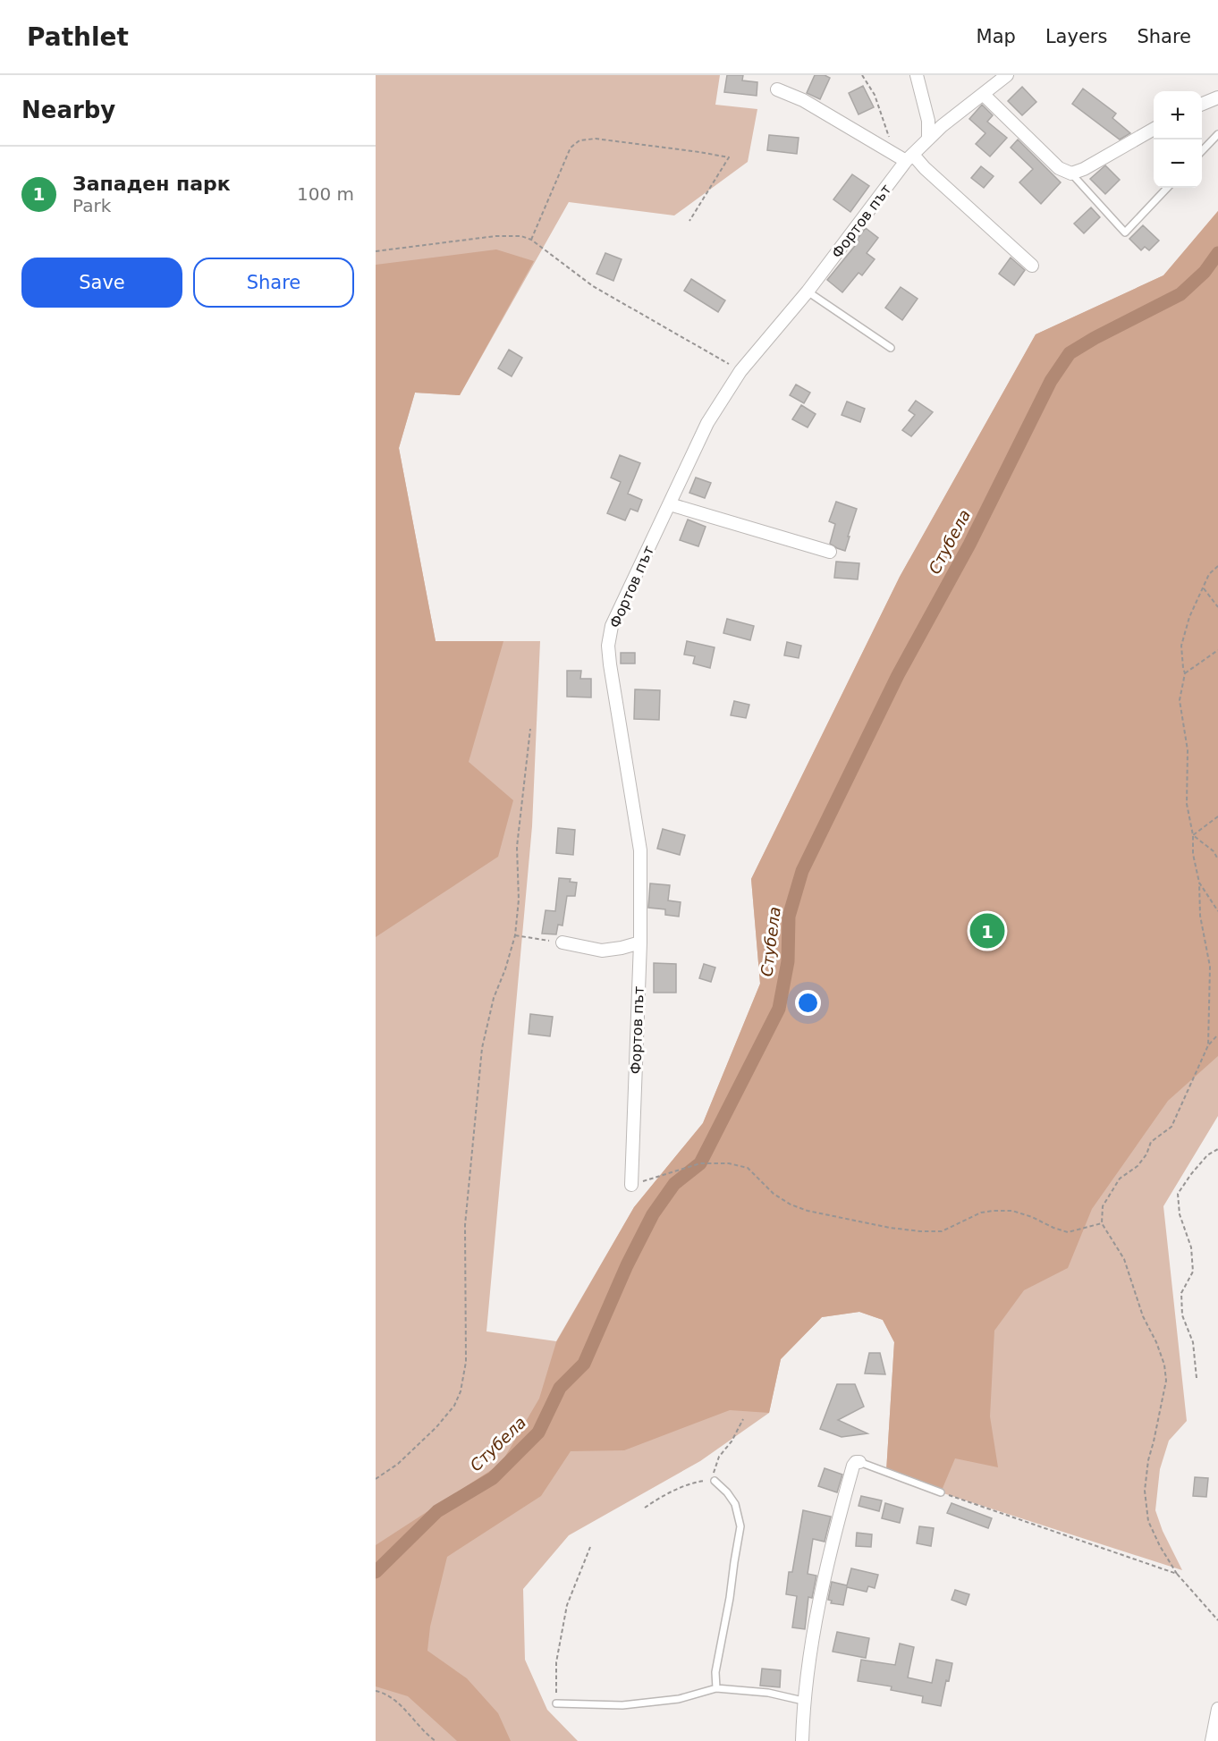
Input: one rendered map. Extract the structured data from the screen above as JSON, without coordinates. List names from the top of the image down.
{
  "streets": {
    "street": ["Фортов път"]
  },
  "water": ["Стубела"],
  "page": {
    "header": "Pathlet",
    "nav": ["Map", "Layers", "Share"],
    "heading": "Nearby",
    "map_buttons": ["+", "−"],
    "list": [
      {
        "mark": "1",
        "name": "Западен парк",
        "note": "Park",
        "value": "100 m"
      }
    ],
    "buttons": ["Save", "Share"],
    "pins": "1"
  }
}
